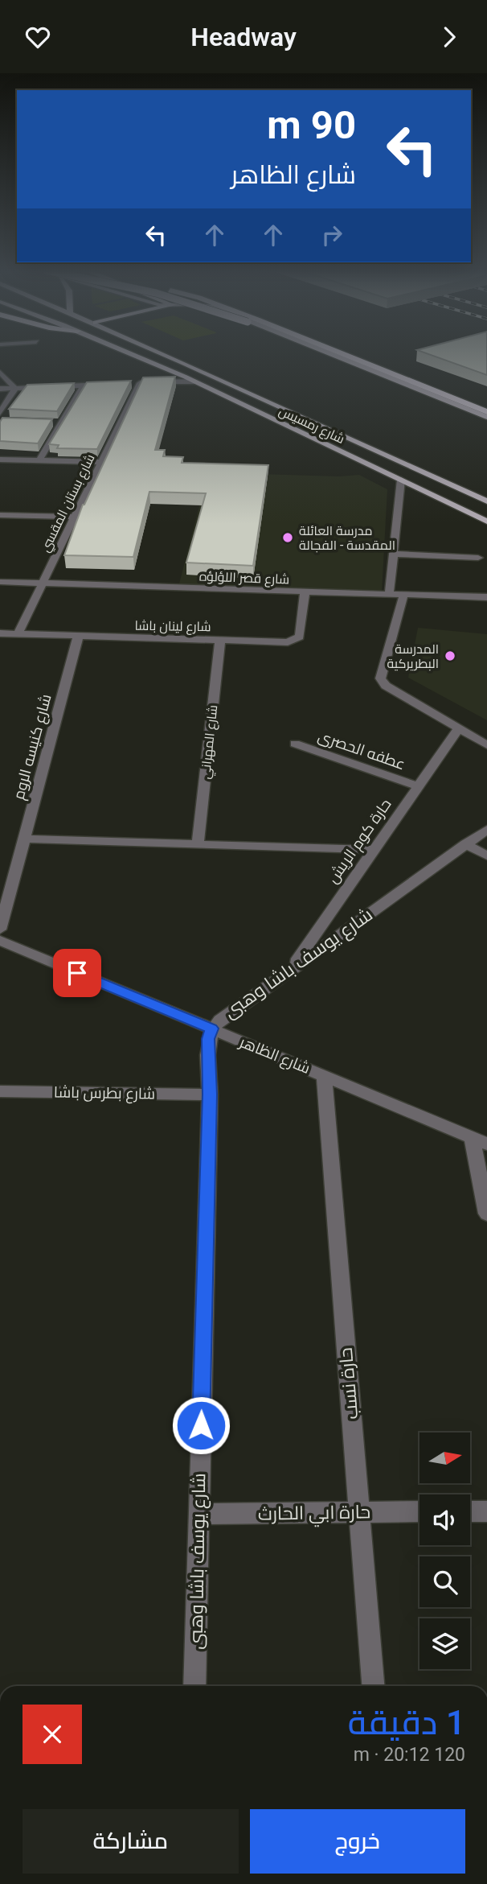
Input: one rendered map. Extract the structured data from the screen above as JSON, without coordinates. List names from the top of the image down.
{
  "streets": {
    "main road": ["شارع رمسيس"],
    "street": [
      "شارع بستان المقسي",
      "شارع قصر اللؤلؤه",
      "شارع لينان باشا",
      "شارع المهراني",
      "شارع كنيسه الروم",
      "عطفه الحصرى",
      "حارة كوم الريش",
      "شارع يوسف باشا وهبى",
      "شارع الظاهر",
      "شارع بطرس باشا",
      "حارة نسب",
      "حارة ابي الحارث"
    ]
  },
  "crossings": [
    ["شارع رمسيس", "شارع بستان المقسي"],
    ["شارع بستان المقسي", "شارع قصر اللؤلؤه"],
    ["شارع بستان المقسي", "شارع لينان باشا"],
    ["شارع قصر اللؤلؤه", "شارع لينان باشا"],
    ["شارع لينان باشا", "شارع المهراني"],
    ["شارع لينان باشا", "شارع كنيسه الروم"],
    ["عطفه الحصرى", "حارة كوم الريش"],
    ["حارة كوم الريش", "شارع يوسف باشا وهبى"],
    ["شارع يوسف باشا وهبى", "شارع الظاهر"],
    ["شارع يوسف باشا وهبى", "شارع بطرس باشا"],
    ["شارع يوسف باشا وهبى", "حارة ابي الحارث"],
    ["شارع الظاهر", "حارة نسب"],
    ["حارة نسب", "حارة ابي الحارث"]
  ],
  "places": ["مدرسة العائلة المقدسة - الفجالة", "المدرسة البطريركية"],
  "north": "right",
  "page": {
    "header": "Headway",
    "turn": ["90 m", "شارع الظاهر"],
    "heading": ["1 دقيقة", "120 m · 20:12"],
    "buttons": ["خروج", "مشاركة"]
  }
}
